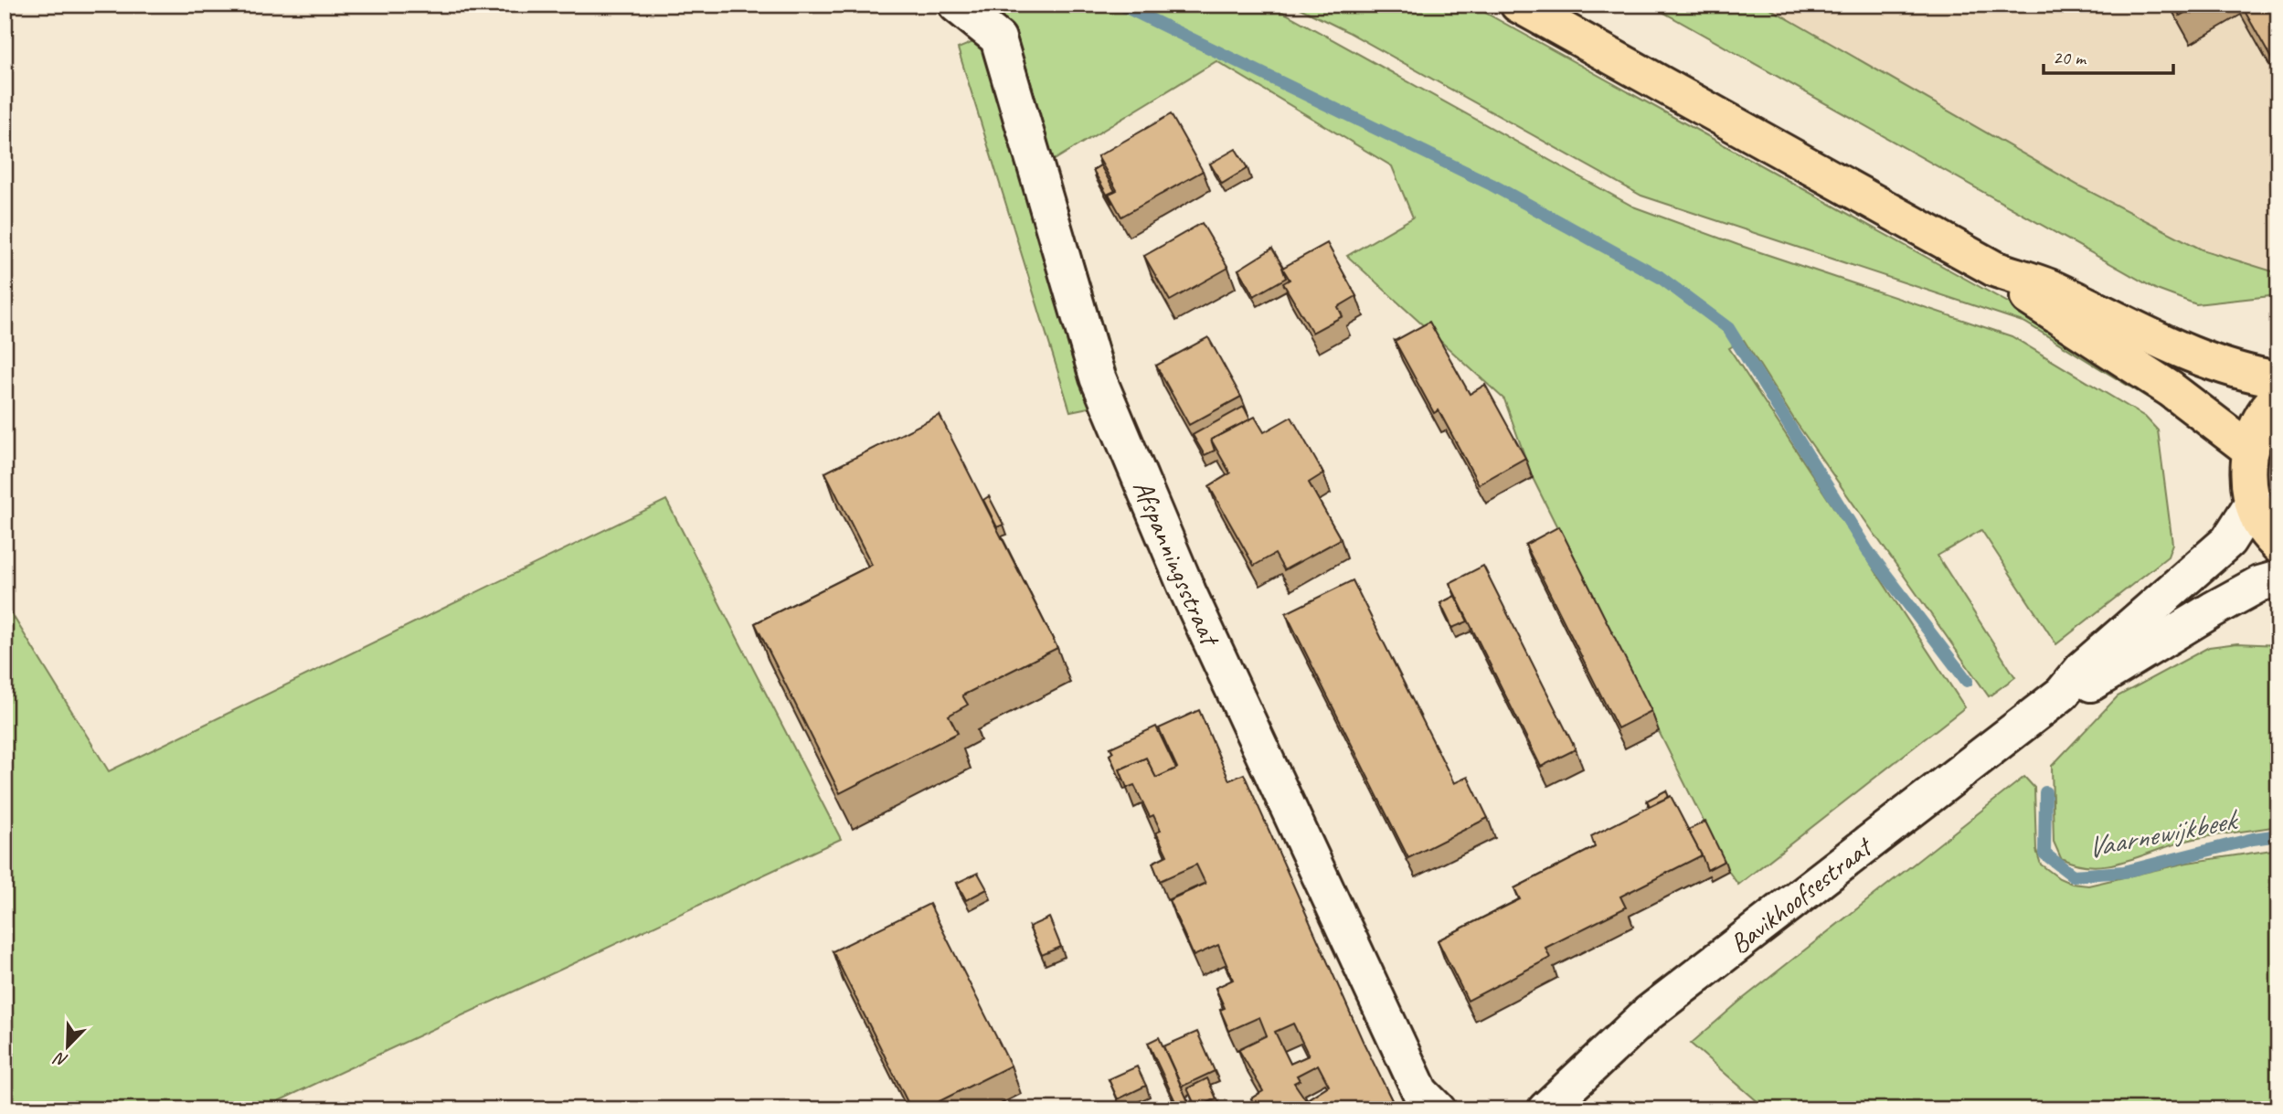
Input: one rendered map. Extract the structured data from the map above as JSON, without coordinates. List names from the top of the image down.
{
  "streets": {
    "street": ["Afspanningsstraat", "Bavikhoofsestraat"]
  },
  "water": ["Vaarnewijkbeek"],
  "scale_bar": "20 m",
  "north": "bottom left"
}
